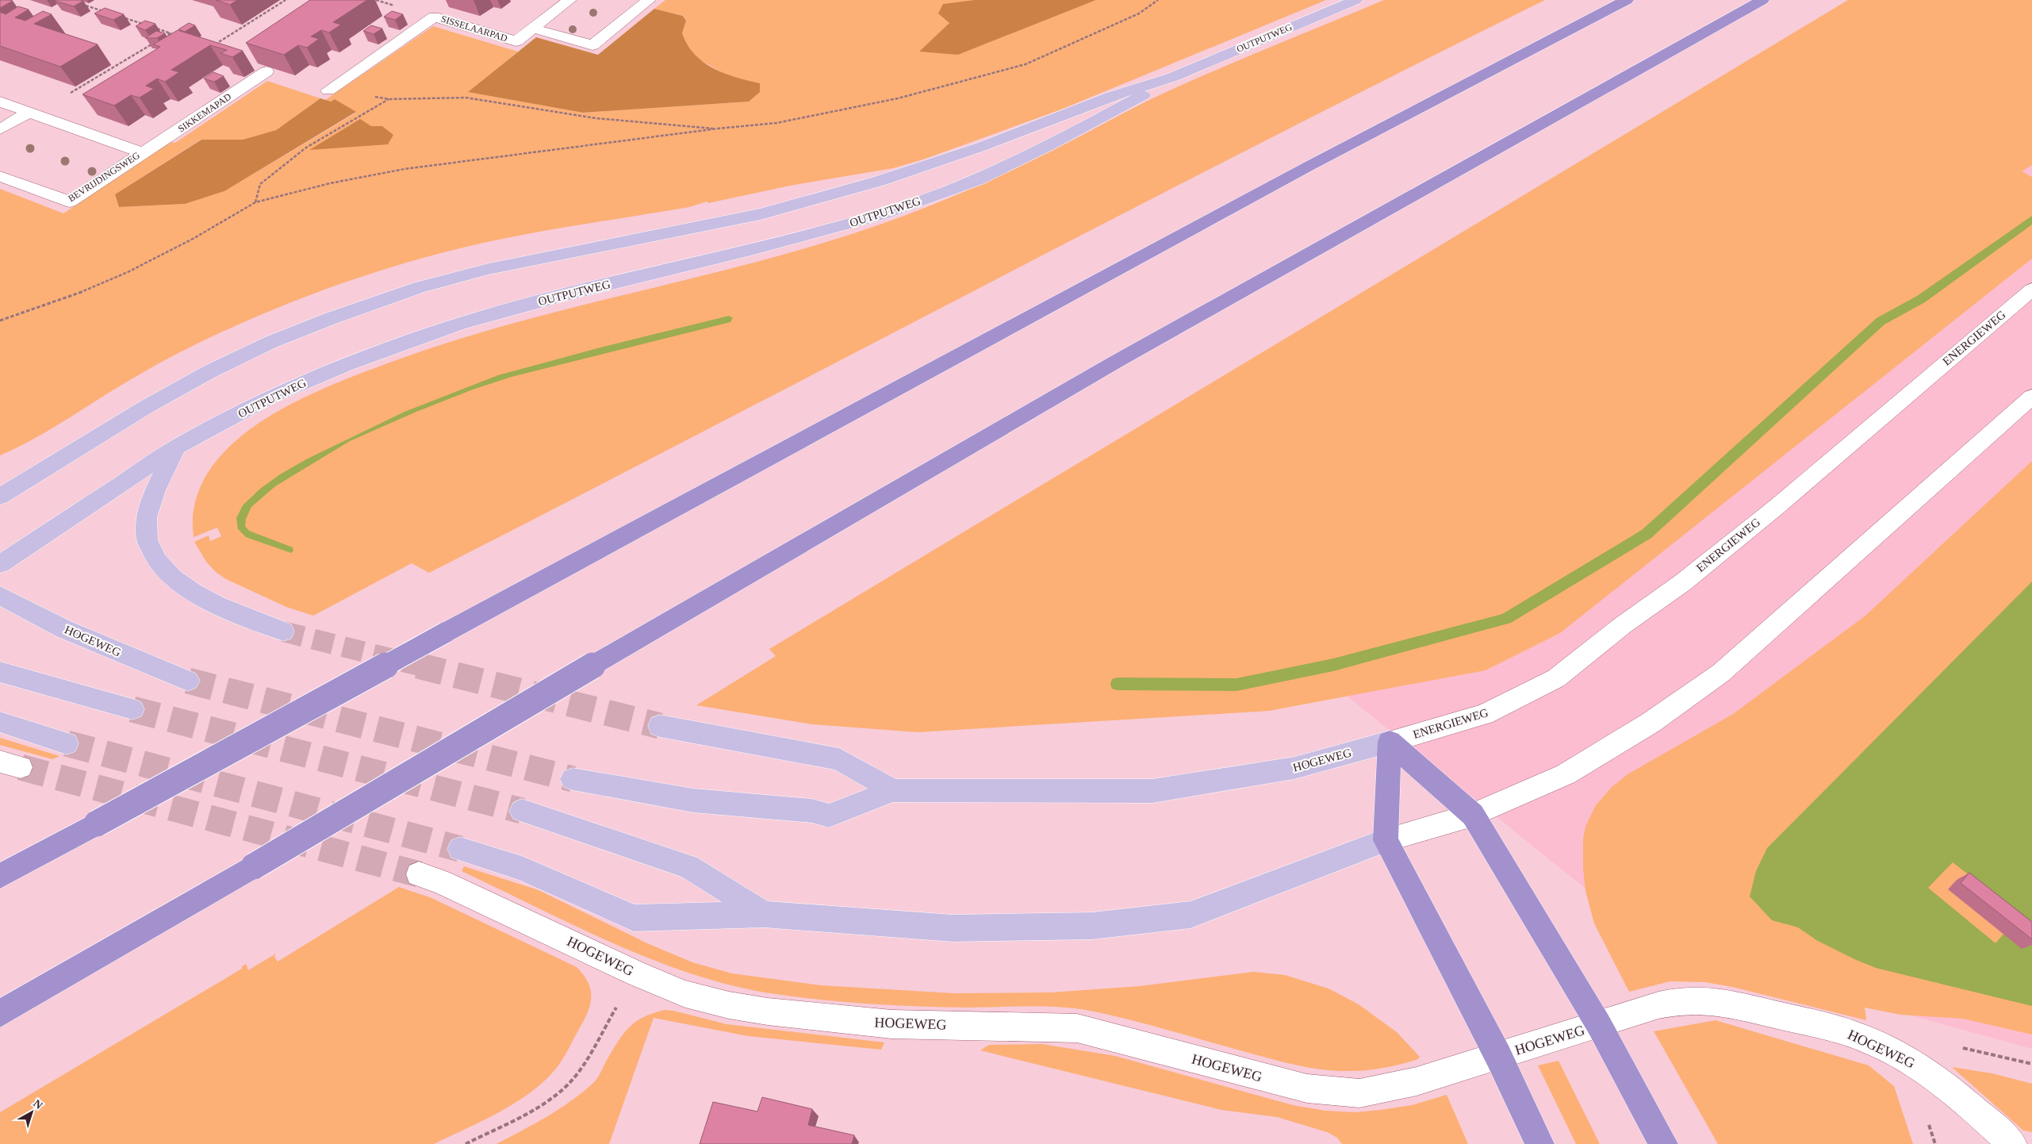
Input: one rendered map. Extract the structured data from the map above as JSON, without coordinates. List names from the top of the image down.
{
  "streets": {
    "main road": ["OUTPUTWEG", "HOGEWEG"],
    "street": [
      "SISSELAARPAD",
      "SIKKEMAPAD",
      "BEVRIJDINGSWEG",
      "ENERGIEWEG"
    ]
  },
  "crossings": [
    ["SIKKEMAPAD", "BEVRIJDINGSWEG"],
    ["ENERGIEWEG", "HOGEWEG"]
  ],
  "north": "top right"
}
